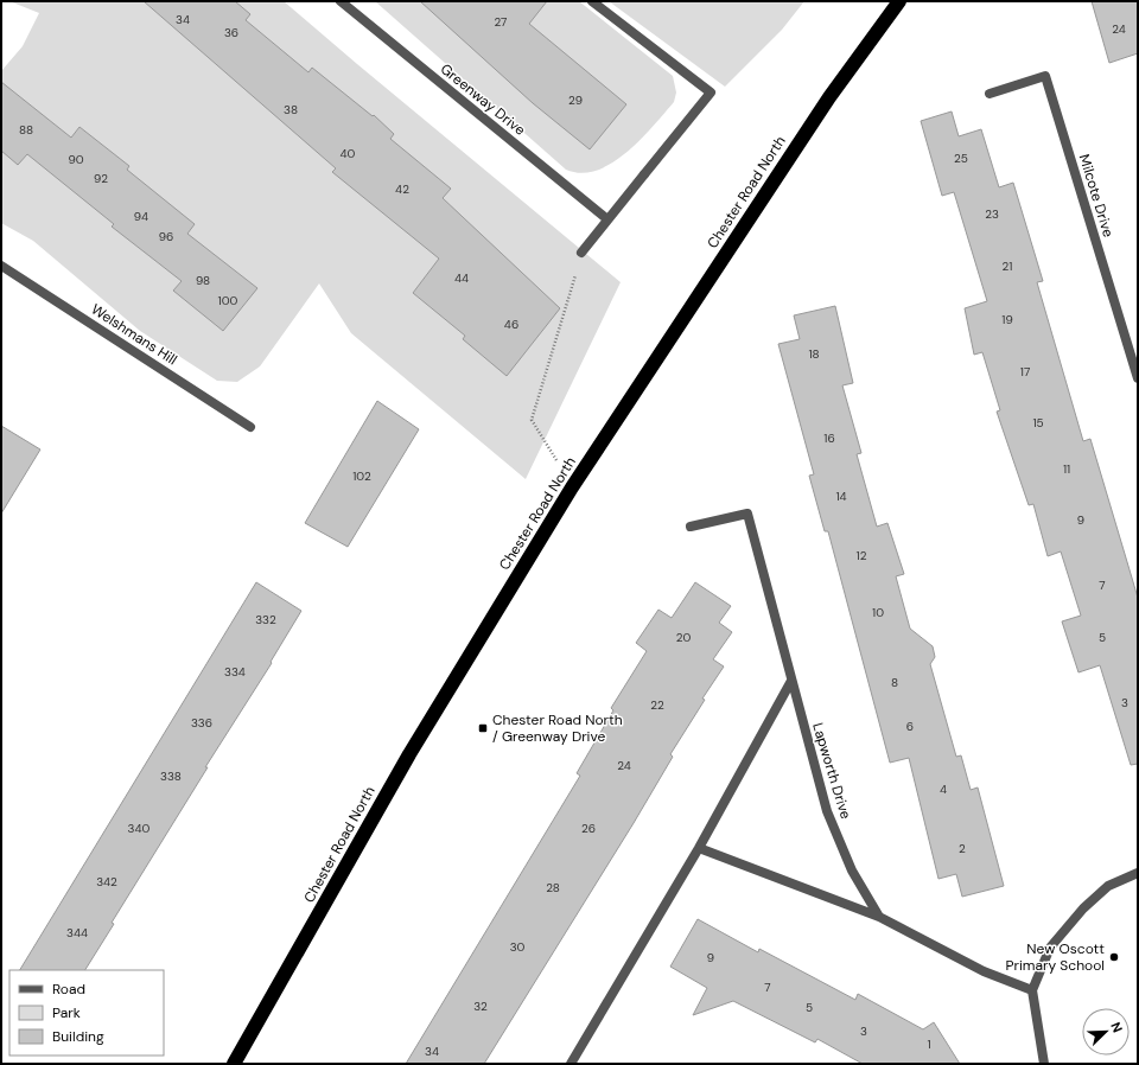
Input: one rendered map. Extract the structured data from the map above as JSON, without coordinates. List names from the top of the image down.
{
  "streets": {
    "highway": ["Chester Road North"],
    "street": [
      "Greenway Drive",
      "Milcote Drive",
      "Welshmans Hill",
      "Lapworth Drive"
    ]
  },
  "places": {
    "transit": ["Chester Road North / Greenway Drive"],
    "other": ["New Oscott Primary School"]
  },
  "house_numbers": [
    "34",
    "27",
    "24",
    "36",
    "29",
    "38",
    "88",
    "40",
    "25",
    "90",
    "92",
    "42",
    "23",
    "94",
    "96",
    "21",
    "44",
    "98",
    "100",
    "19",
    "46",
    "18",
    "17",
    "15",
    "16",
    "11",
    "102",
    "14",
    "9",
    "12",
    "7",
    "10",
    "332",
    "20",
    "5",
    "334",
    "8",
    "3",
    "22",
    "336",
    "6",
    "24",
    "338",
    "4",
    "340",
    "26",
    "2",
    "342",
    "28",
    "344",
    "30",
    "9",
    "7",
    "32",
    "5",
    "3",
    "1",
    "34"
  ],
  "legend": ["Road", "Park", "Building"],
  "north": "top right"
}
